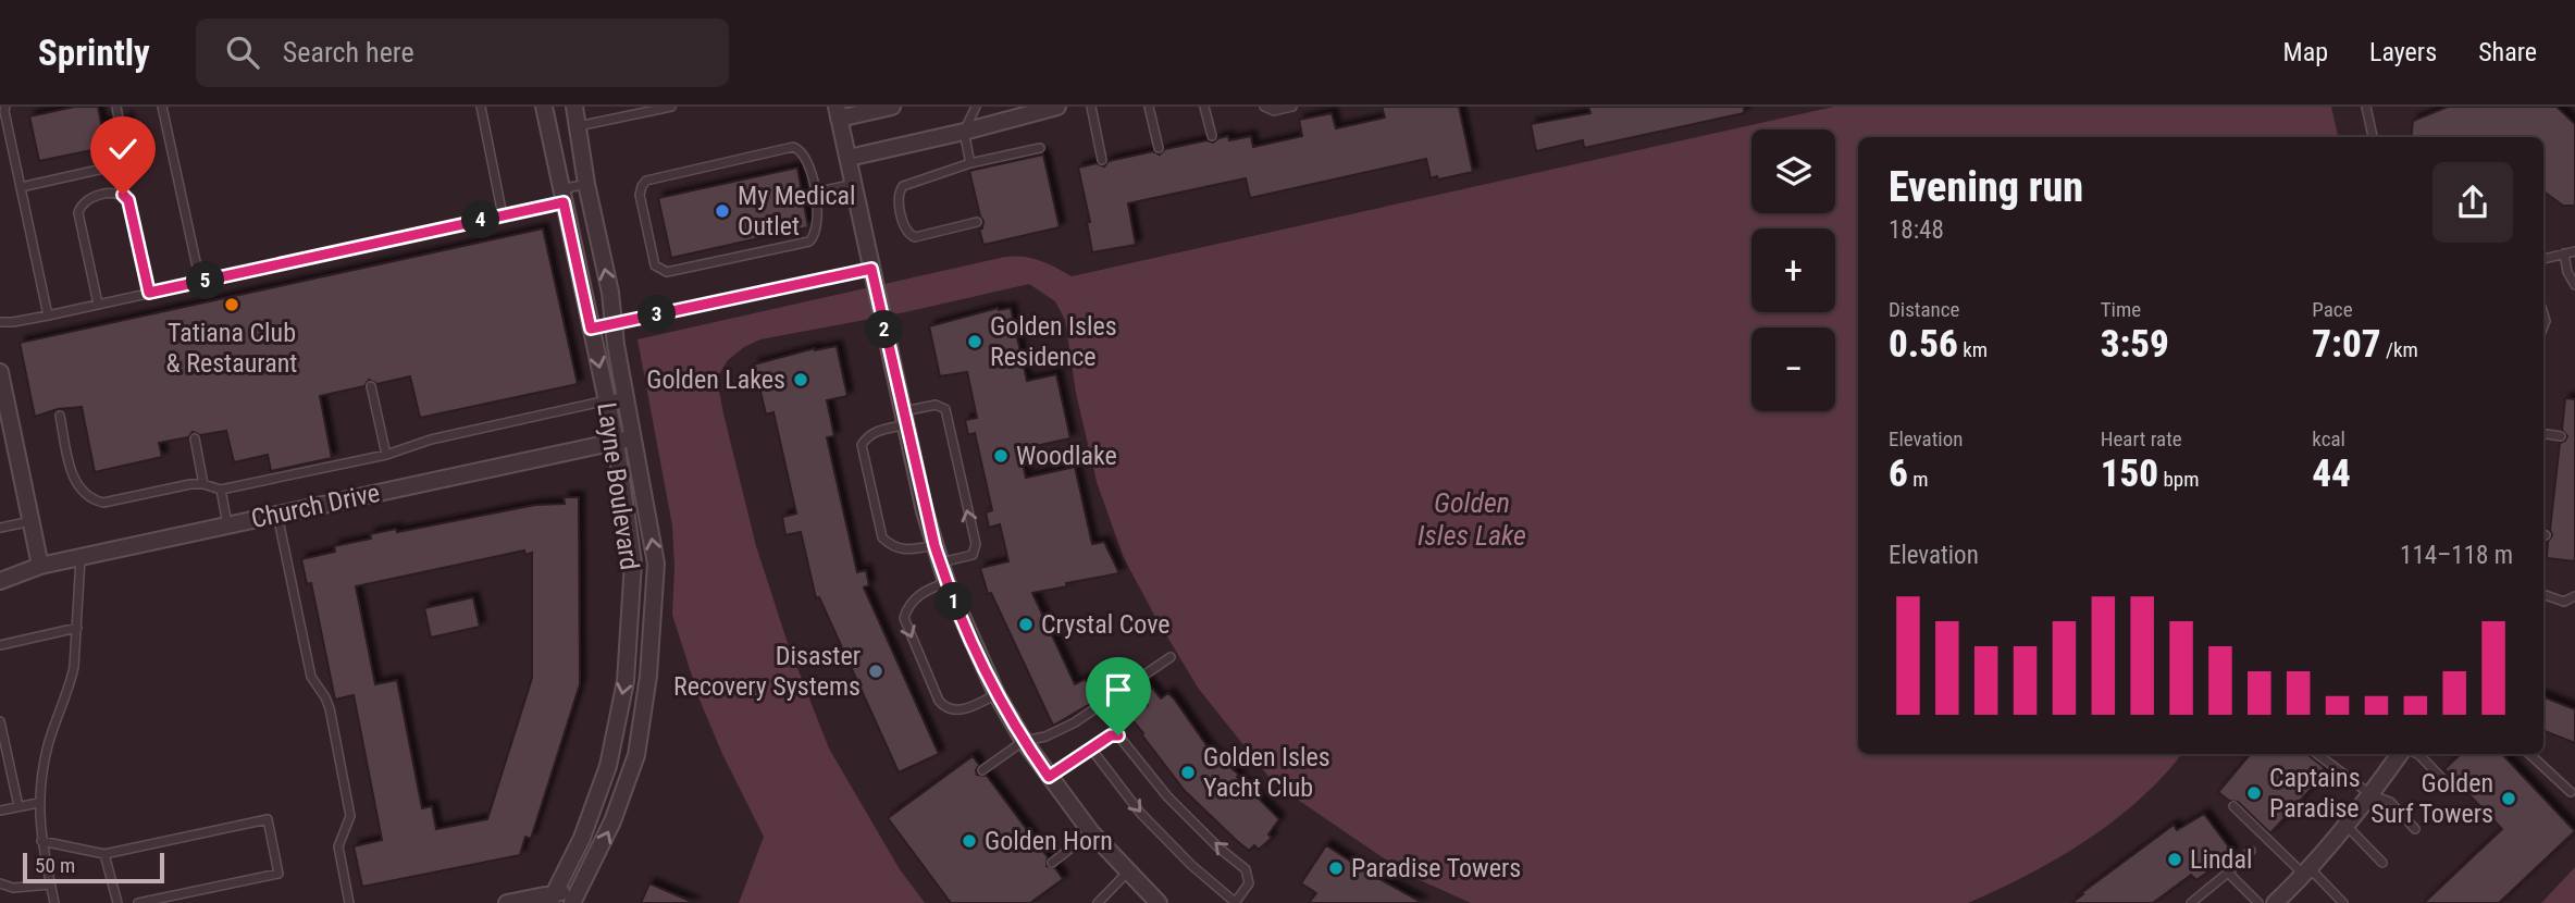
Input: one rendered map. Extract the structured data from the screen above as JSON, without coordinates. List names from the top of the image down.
{
  "streets": {
    "street": ["Layne Boulevard", "Church Drive"]
  },
  "crossings": [
    ["Layne Boulevard", "Church Drive"]
  ],
  "water": ["Golden Isles Lake"],
  "places": [
    "My Medical Outlet",
    "Tatiana Club & Restaurant",
    "Golden Isles Residence",
    "Golden Lakes",
    "Woodlake",
    "Crystal Cove",
    "Disaster Recovery Systems",
    "Golden Isles Yacht Club",
    "Captains Paradise",
    "Golden Surf Towers",
    "Golden Horn",
    "Lindal",
    "Paradise Towers"
  ],
  "scale_bar": "50 m",
  "page": {
    "header": "Sprintly",
    "search": "Search here",
    "nav": ["Map", "Layers", "Share"],
    "map_buttons": ["+", "−"],
    "heading": ["Evening run", "18:48"],
    "pins": [
      "4",
      "5",
      "3",
      "2",
      "1"
    ],
    "stats": [
      ["Distance", "0.56 km"],
      ["Time", "3:59"],
      ["Pace", "7:07 /km"],
      ["Elevation", "6 m"],
      ["Heart rate", "150 bpm"],
      ["kcal", "44"]
    ],
    "chart": ["Elevation", "114–118 m"],
    "scale": "50 m"
  }
}
